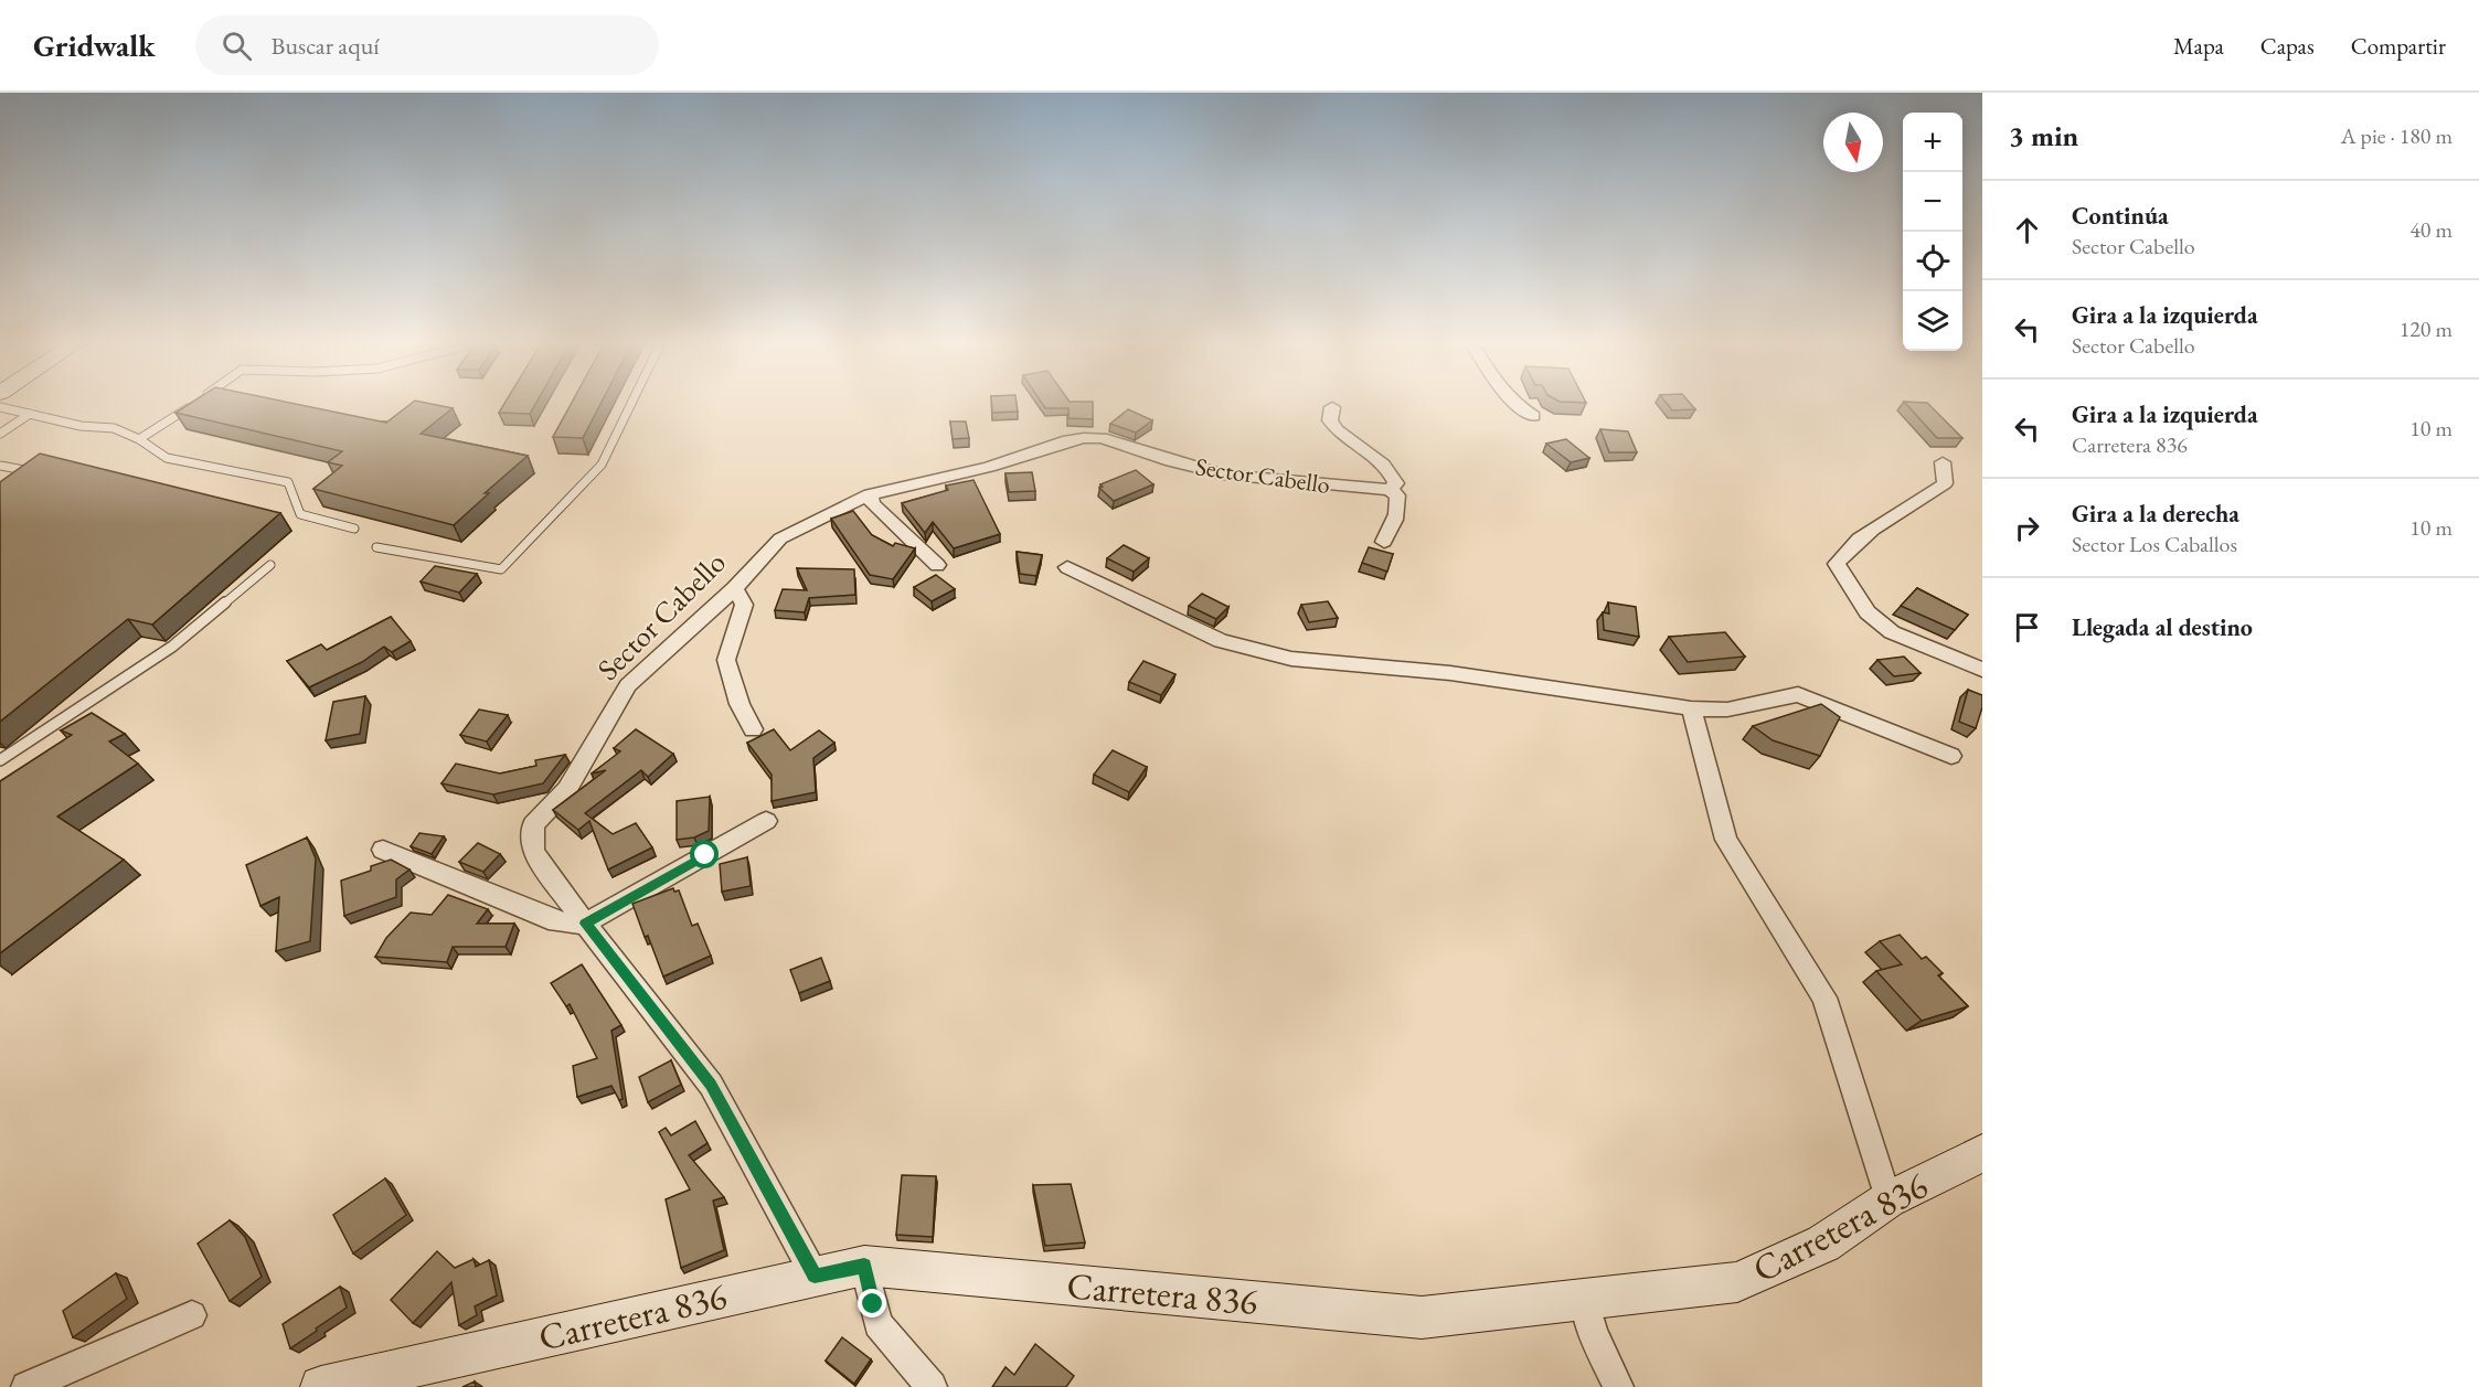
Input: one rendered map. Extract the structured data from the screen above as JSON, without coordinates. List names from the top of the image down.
{
  "streets": {
    "street": ["Sector Cabello", "Carretera 836"]
  },
  "crossings": [
    ["Sector Cabello", "Carretera 836"]
  ],
  "north": "bottom",
  "page": {
    "header": "Gridwalk",
    "search": "Buscar aquí",
    "nav": ["Mapa", "Capas", "Compartir"],
    "heading": ["3 min", "A pie · 180 m"],
    "map_buttons": ["+", "−"],
    "list": [
      ["Continúa", "Sector Cabello", "40 m"],
      ["Gira a la izquierda", "Sector Cabello", "120 m"],
      ["Gira a la izquierda", "Carretera 836", "10 m"],
      ["Gira a la derecha", "Sector Los Caballos", "10 m"],
      "Llegada al destino"
    ]
  }
}
